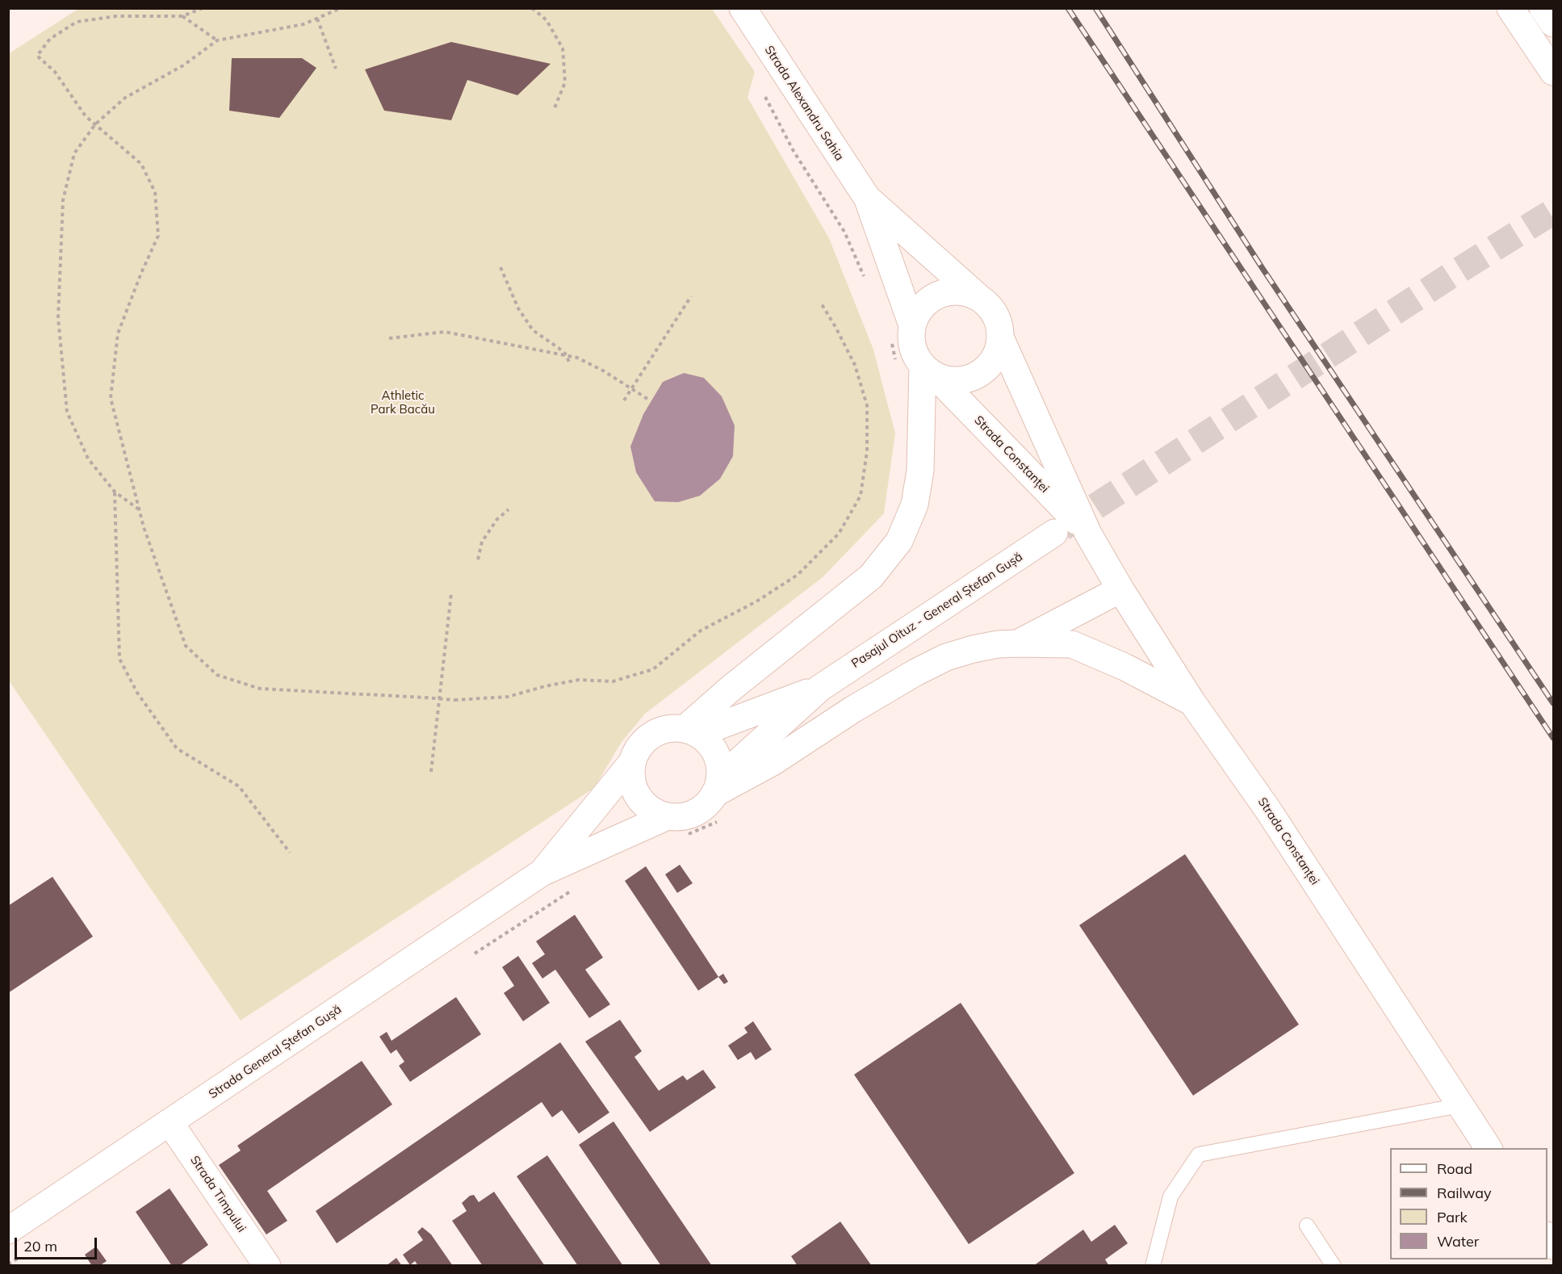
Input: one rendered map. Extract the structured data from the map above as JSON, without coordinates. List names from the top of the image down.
{
  "streets": {
    "street": [
      "Strada Alexandru Sahia",
      "Strada Constanței",
      "Pasajul Oituz - General Ștefan Gușă",
      "Strada General Ștefan Gușă",
      "Strada Timpului"
    ]
  },
  "crossings": [
    ["Strada Alexandru Sahia", "Strada Constanței"],
    ["Pasajul Oituz - General Ștefan Gușă", "Strada General Ștefan Gușă"],
    ["Strada General Ștefan Gușă", "Strada Timpului"]
  ],
  "parks": ["Athletic Park Bacău"],
  "legend": [
    "Road",
    "Railway",
    "Park",
    "Water"
  ],
  "scale_bar": "20 m"
}
